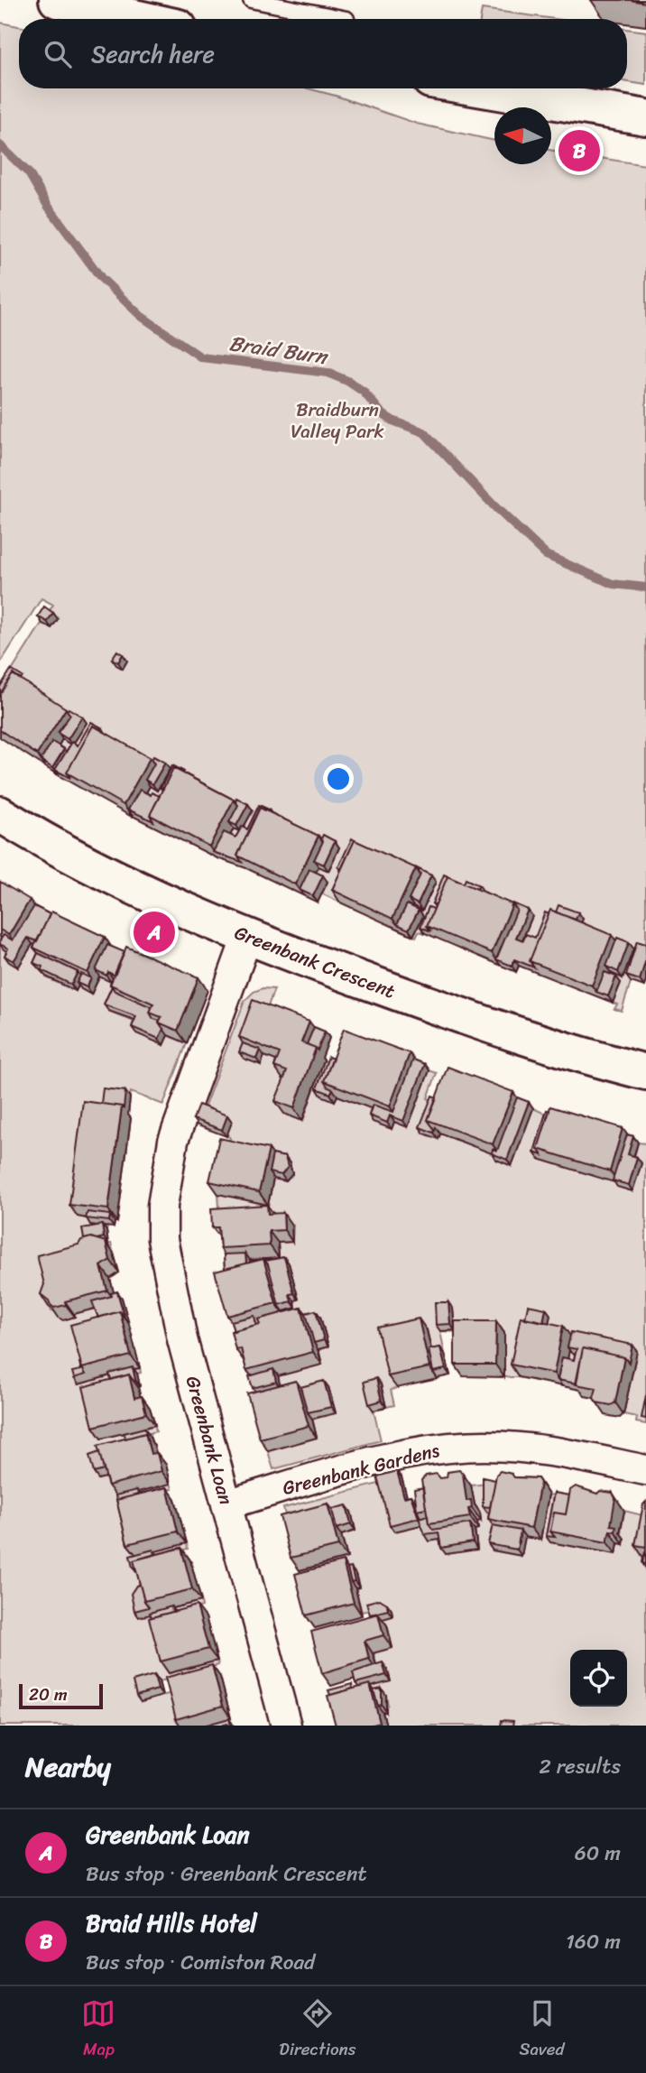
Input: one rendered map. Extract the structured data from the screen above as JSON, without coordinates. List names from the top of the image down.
{
  "streets": {
    "street": ["Greenbank Crescent", "Greenbank Loan", "Greenbank Gardens"]
  },
  "crossings": [
    ["Greenbank Crescent", "Greenbank Loan"],
    ["Greenbank Loan", "Greenbank Gardens"]
  ],
  "water": ["Braid Burn"],
  "parks": ["Braidburn Valley Park"],
  "scale_bar": "20 m",
  "north": "left",
  "page": {
    "search": "Search here",
    "pins": ["B", "A"],
    "scale": "20 m",
    "heading": ["Nearby", "2 results"],
    "list": [
      {
        "mark": "A",
        "name": "Greenbank Loan",
        "note": "Bus stop · Greenbank Crescent",
        "value": "60 m"
      },
      {
        "mark": "B",
        "name": "Braid Hills Hotel",
        "note": "Bus stop · Comiston Road",
        "value": "160 m"
      }
    ],
    "nav": ["Map", "Directions", "Saved"]
  }
}
